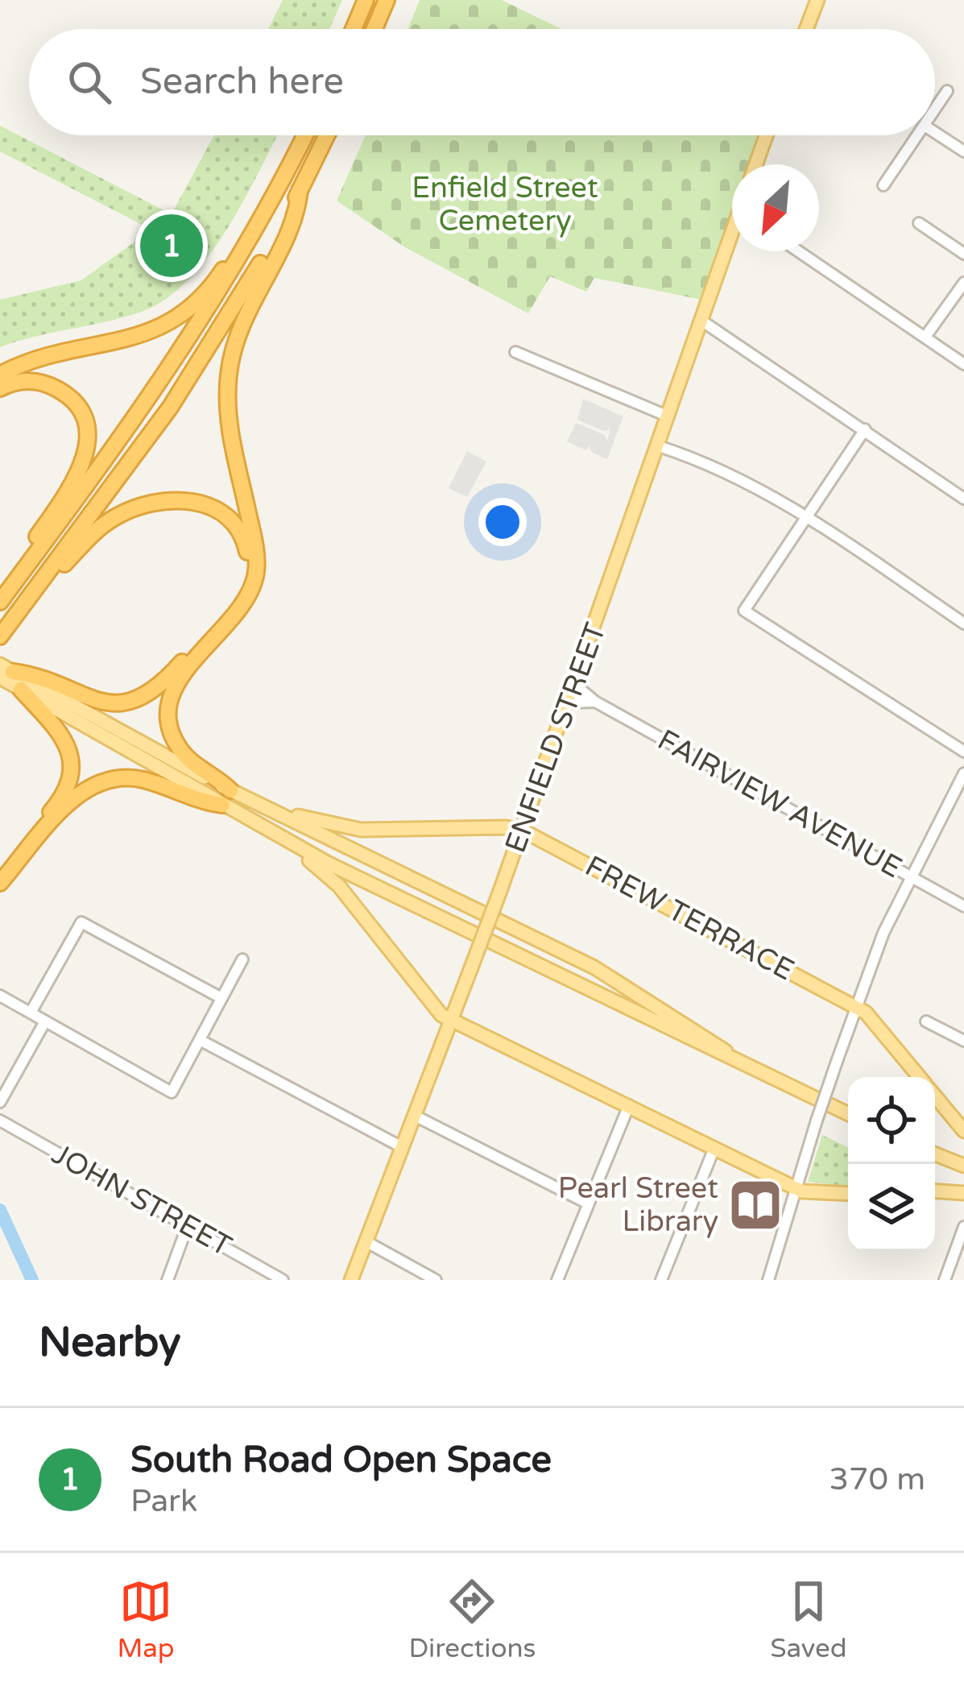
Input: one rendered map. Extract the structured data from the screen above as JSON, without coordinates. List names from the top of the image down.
{
  "streets": {
    "main road": ["ENFIELD STREET", "FREW TERRACE"],
    "street": ["FAIRVIEW AVENUE", "JOHN STREET"]
  },
  "crossings": [
    ["ENFIELD STREET", "FAIRVIEW AVENUE"],
    ["ENFIELD STREET", "FREW TERRACE"]
  ],
  "parks": ["Enfield Street Cemetery"],
  "places": {
    "library": ["Pearl Street Library"]
  },
  "north": "bottom left",
  "page": {
    "search": "Search here",
    "pins": "1",
    "heading": "Nearby",
    "list": [
      {
        "mark": "1",
        "name": "South Road Open Space",
        "note": "Park",
        "value": "370 m"
      }
    ],
    "nav": ["Map", "Directions", "Saved"]
  }
}
